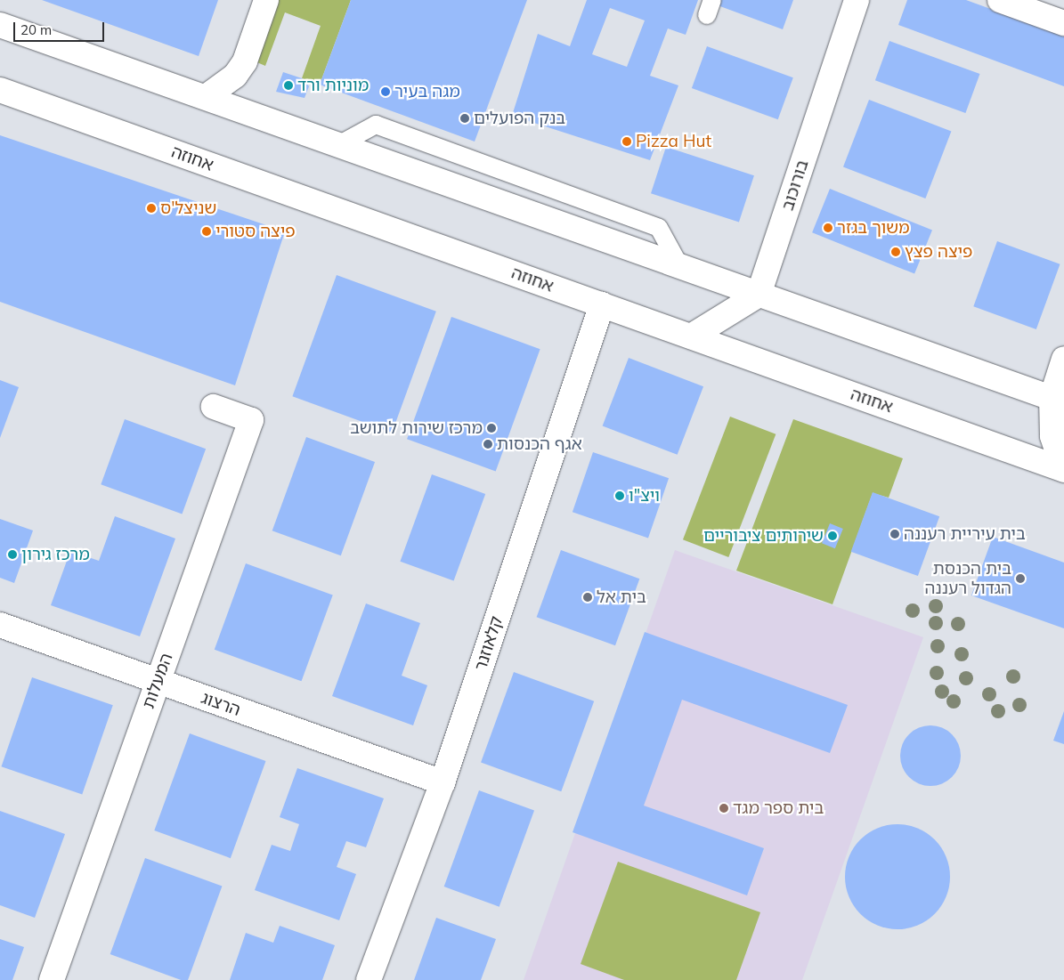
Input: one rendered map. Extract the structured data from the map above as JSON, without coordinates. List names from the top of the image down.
{
  "streets": {
    "street": [
      "אחוזה",
      "בורוכוב",
      "קלאוזנר",
      "המעלות",
      "הרצוג"
    ]
  },
  "crossings": [
    ["אחוזה", "קלאוזנר"],
    ["קלאוזנר", "הרצוג"],
    ["המעלות", "הרצוג"]
  ],
  "places": [
    "מוניות ורד",
    "מגה בעיר",
    "בנק הפועלים",
    "Pizza Hut",
    "שניצל'ס",
    "משוך בגזר",
    "פיצה סטורי",
    "פיצה פצץ",
    "מרכז שירות לתושב",
    "אגף הכנסות",
    "ויצ\"ו",
    "בית עיריית רעננה",
    "שירותים ציבוריים",
    "מרכז גירון",
    "בית הכנסת הגדול רעננה",
    "בית אל",
    "בית ספר מגד"
  ],
  "scale_bar": "20 m"
}
